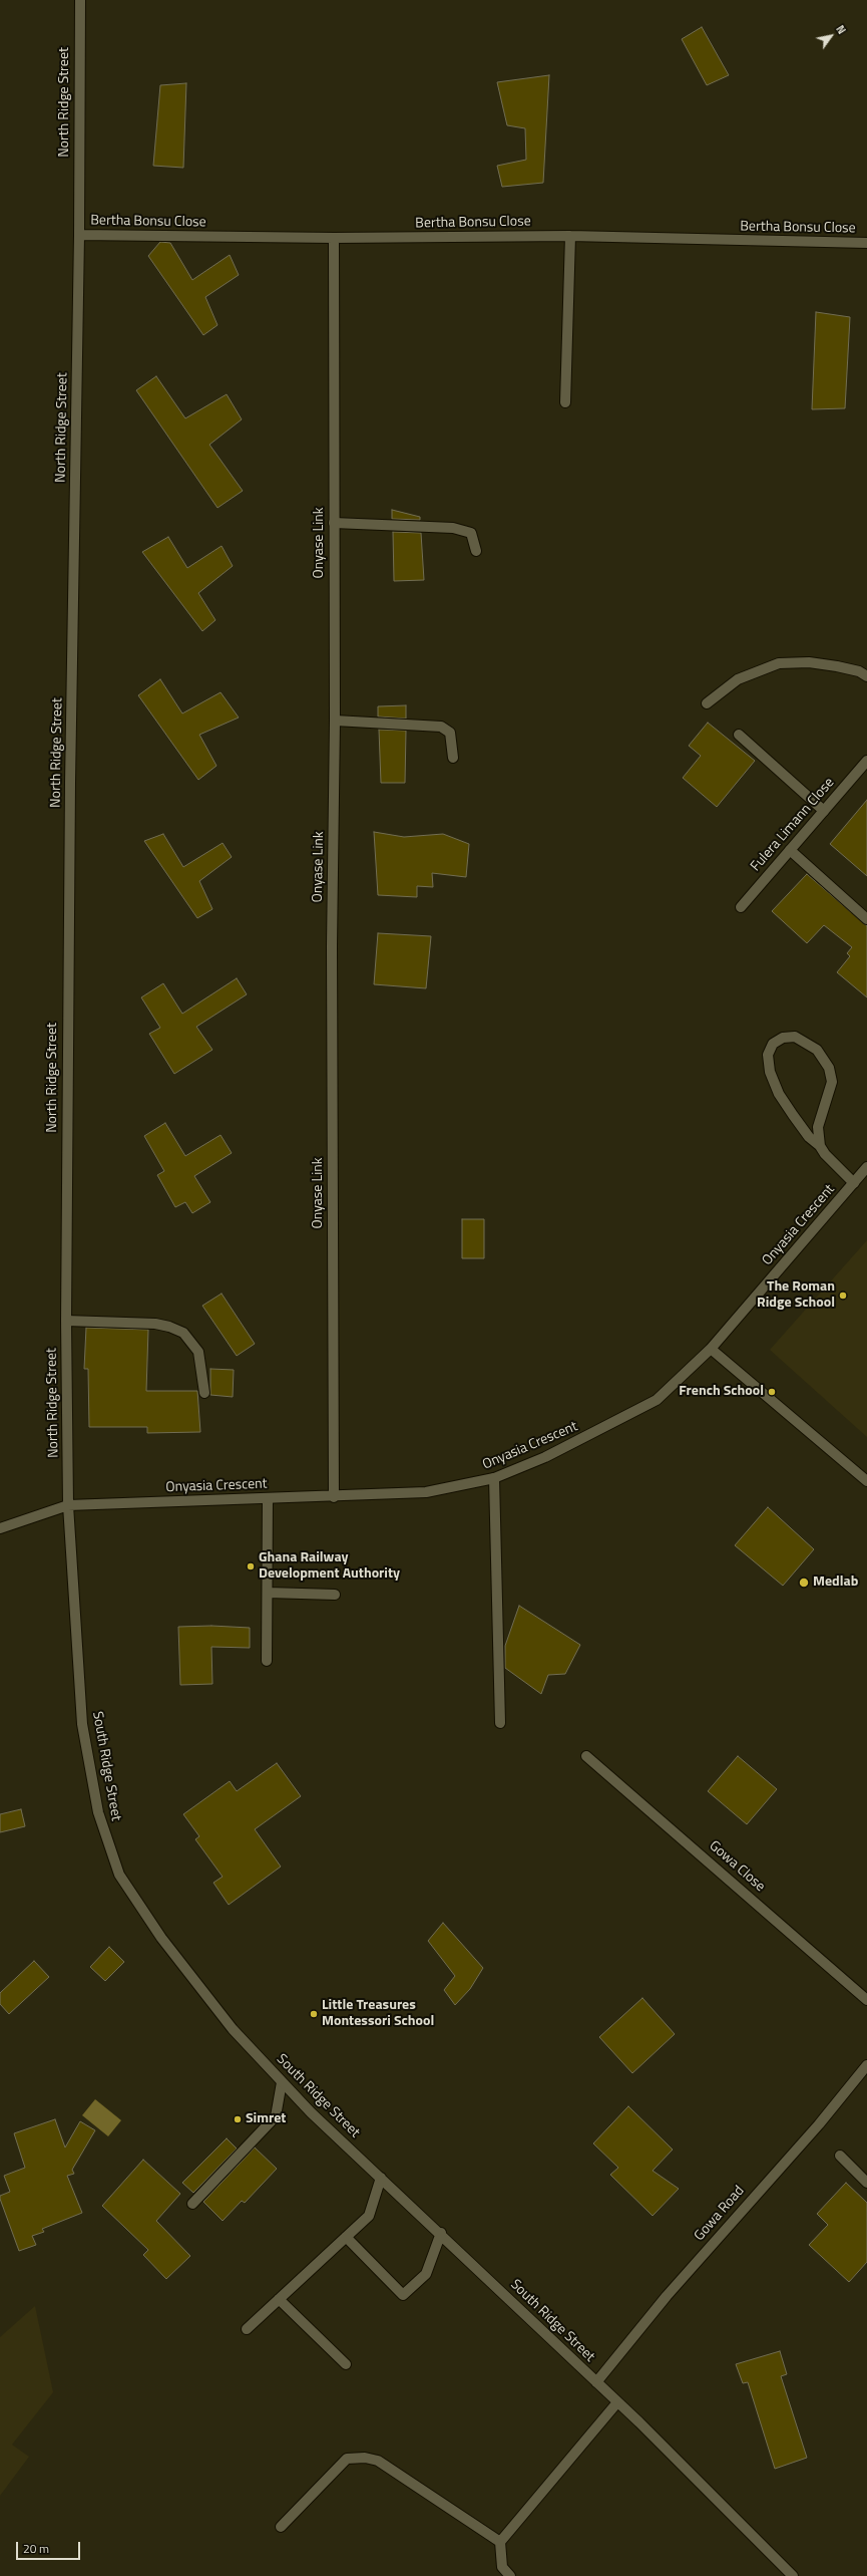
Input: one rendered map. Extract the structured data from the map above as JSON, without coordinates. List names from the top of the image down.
{
  "streets": {
    "street": [
      "North Ridge Street",
      "Bertha Bonsu Close",
      "Onyase Link",
      "Fulera Limann Close",
      "Onyasia Crescent",
      "South Ridge Street",
      "Gowa Close",
      "Gowa Road"
    ]
  },
  "crossings": [
    ["North Ridge Street", "Bertha Bonsu Close"],
    ["North Ridge Street", "Onyasia Crescent"],
    ["North Ridge Street", "South Ridge Street"],
    ["Bertha Bonsu Close", "Onyase Link"],
    ["Onyase Link", "Onyasia Crescent"],
    ["Onyasia Crescent", "South Ridge Street"],
    ["South Ridge Street", "Gowa Road"]
  ],
  "places": [
    "The Roman Ridge School",
    "French School",
    "Ghana Railway Development Authority",
    "Medlab",
    "Little Treasures Montessori School",
    "Simret"
  ],
  "scale_bar": "20 m",
  "north": "top right"
}
